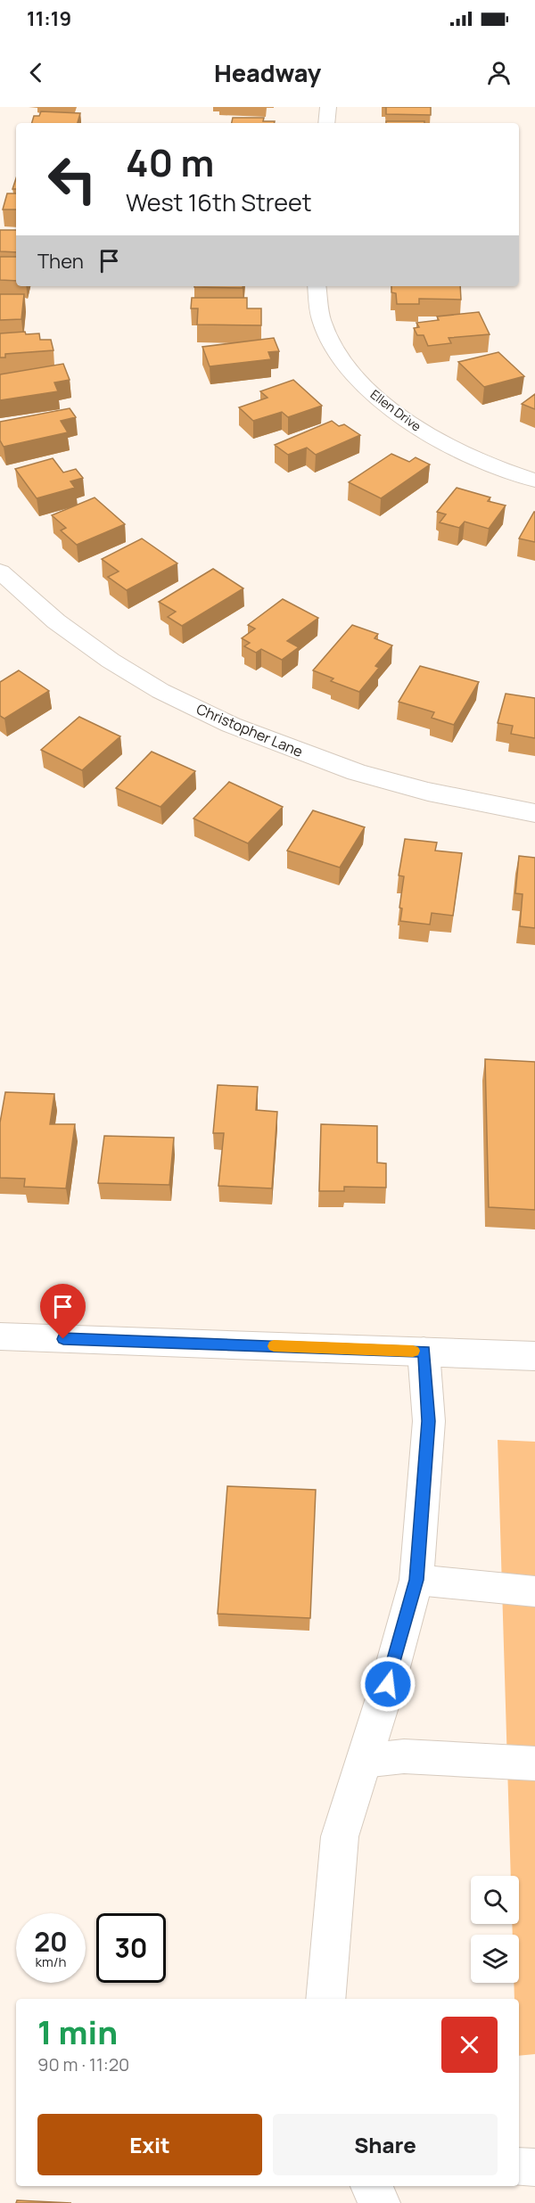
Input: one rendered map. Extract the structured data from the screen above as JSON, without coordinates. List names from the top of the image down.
{
  "streets": {
    "street": ["Ellen Drive", "Christopher Lane"]
  },
  "page": {
    "status": "11:19",
    "header": "Headway",
    "turn": ["40 m", "West 16th Street"],
    "then": "Then",
    "speed": "20 km/h",
    "limit": "30",
    "heading": ["1 min", "90 m · 11:20"],
    "buttons": ["Exit", "Share"]
  }
}
